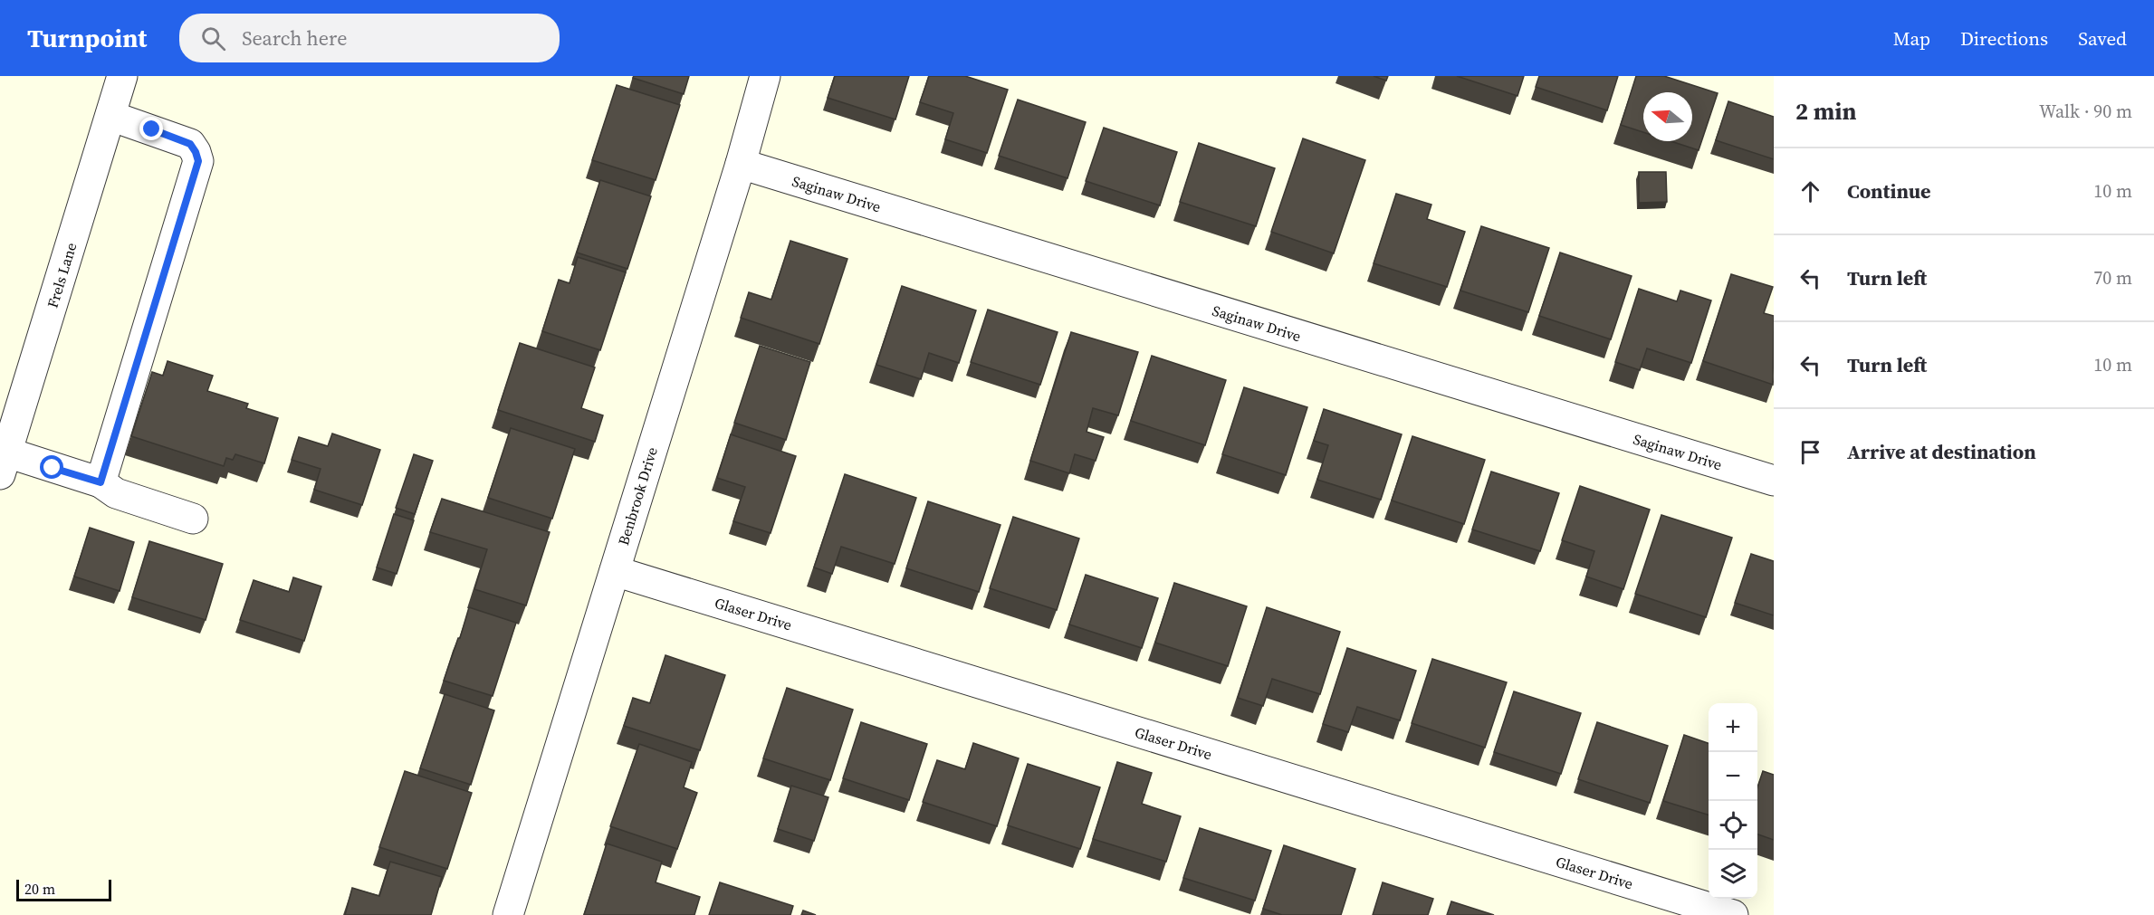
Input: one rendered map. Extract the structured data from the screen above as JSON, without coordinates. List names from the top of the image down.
{
  "streets": {
    "street": [
      "Saginaw Drive",
      "Frels Lane",
      "Benbrook Drive",
      "Glaser Drive"
    ]
  },
  "crossings": [
    ["Saginaw Drive", "Benbrook Drive"],
    ["Benbrook Drive", "Glaser Drive"]
  ],
  "scale_bar": "20 m",
  "north": "left",
  "page": {
    "header": "Turnpoint",
    "search": "Search here",
    "nav": ["Map", "Directions", "Saved"],
    "heading": ["2 min", "Walk · 90 m"],
    "list": [
      ["Continue", "10 m"],
      ["Turn left", "70 m"],
      ["Turn left", "10 m"],
      "Arrive at destination"
    ],
    "map_buttons": ["+", "−"],
    "scale": "20 m"
  }
}
